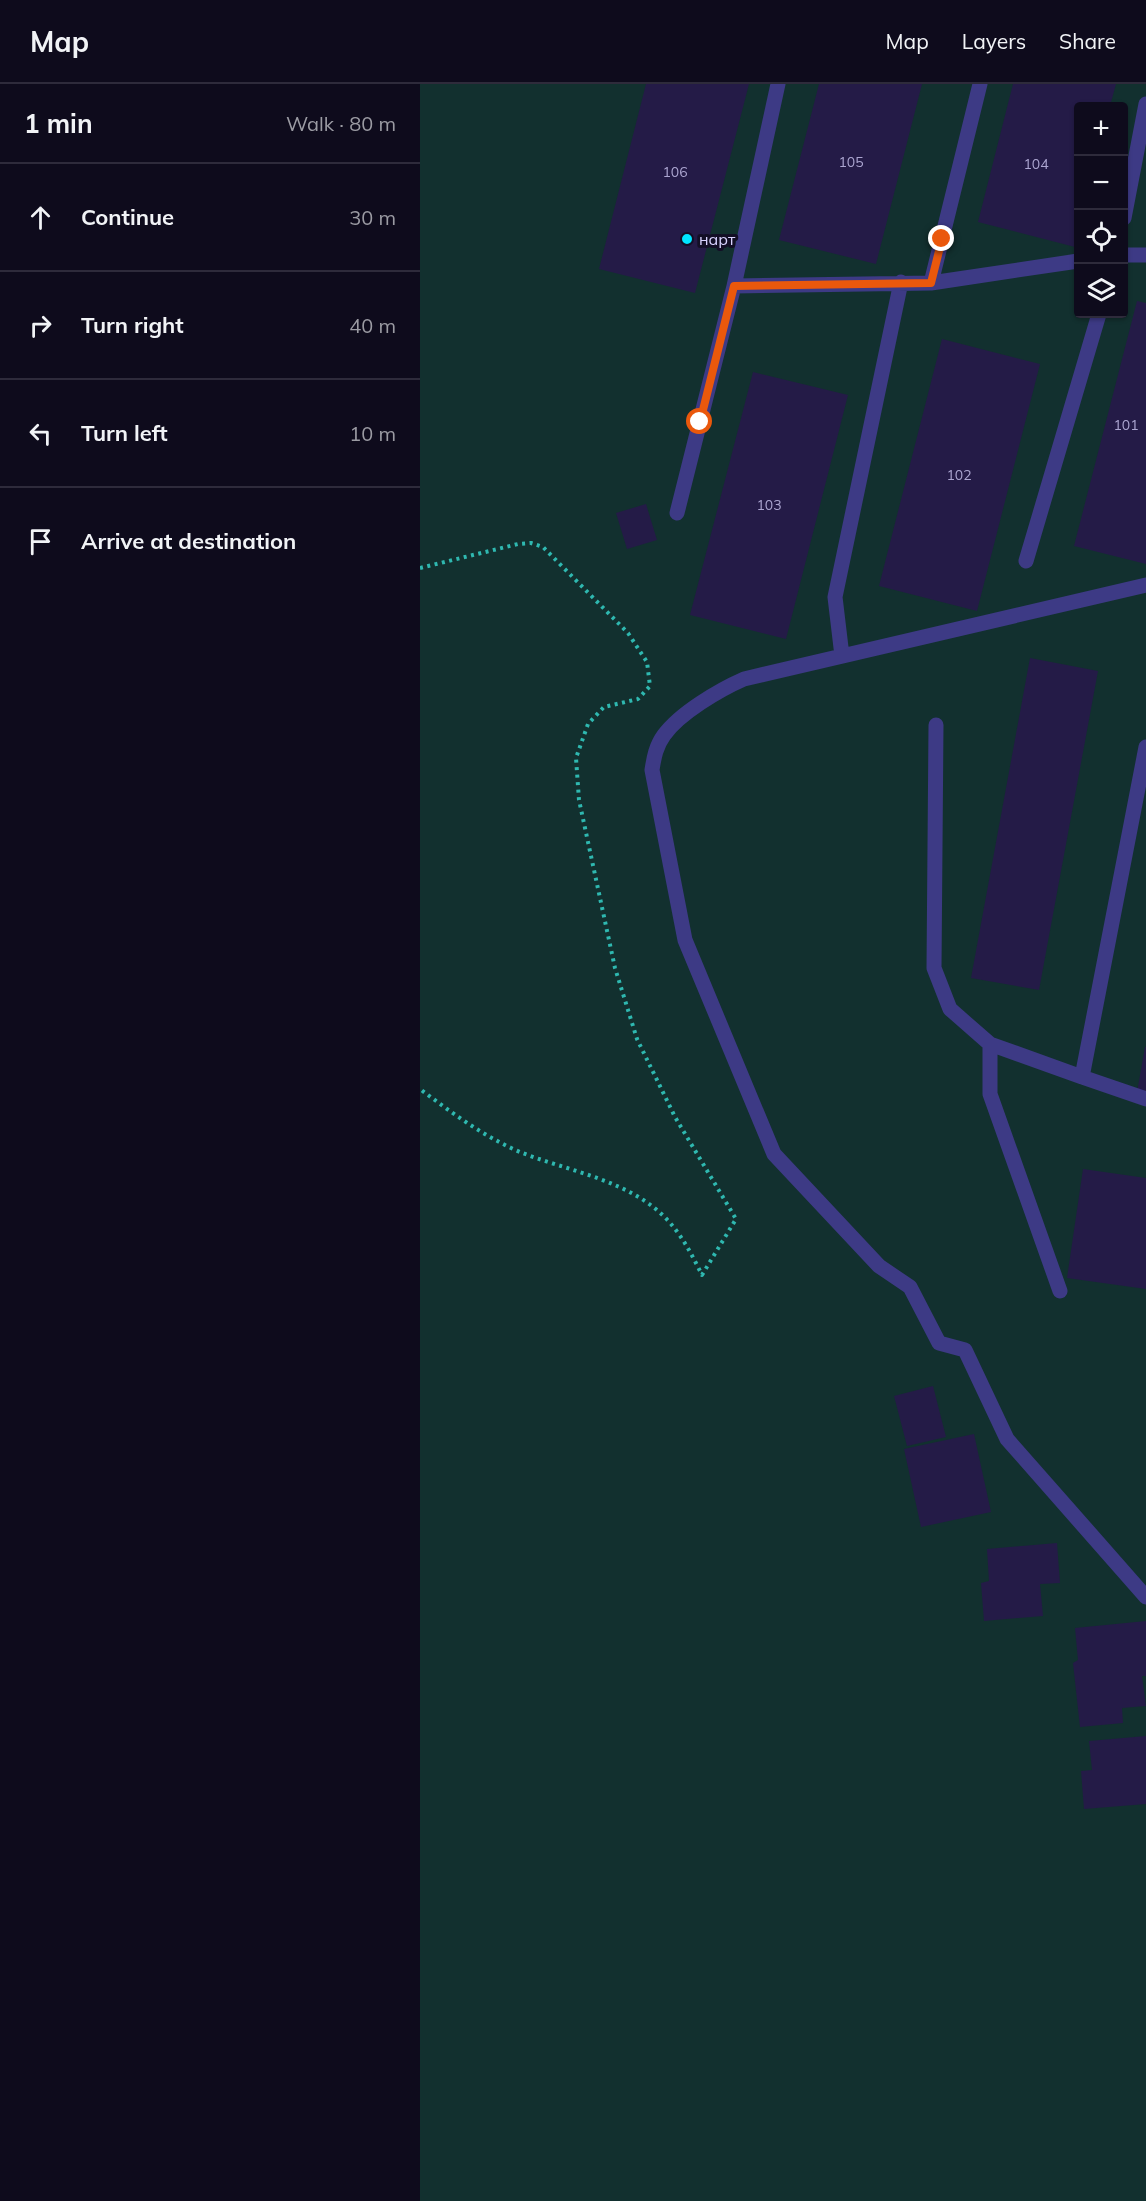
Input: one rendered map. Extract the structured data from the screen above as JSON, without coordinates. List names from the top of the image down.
{
  "places": ["нарт"],
  "house_numbers": [
    "105",
    "104",
    "106",
    "101",
    "102",
    "103"
  ],
  "page": {
    "header": "Map",
    "nav": ["Map", "Layers", "Share"],
    "heading": ["1 min", "Walk · 80 m"],
    "map_buttons": ["+", "−"],
    "list": [
      ["Continue", "30 m"],
      ["Turn right", "40 m"],
      ["Turn left", "10 m"],
      "Arrive at destination"
    ]
  }
}
